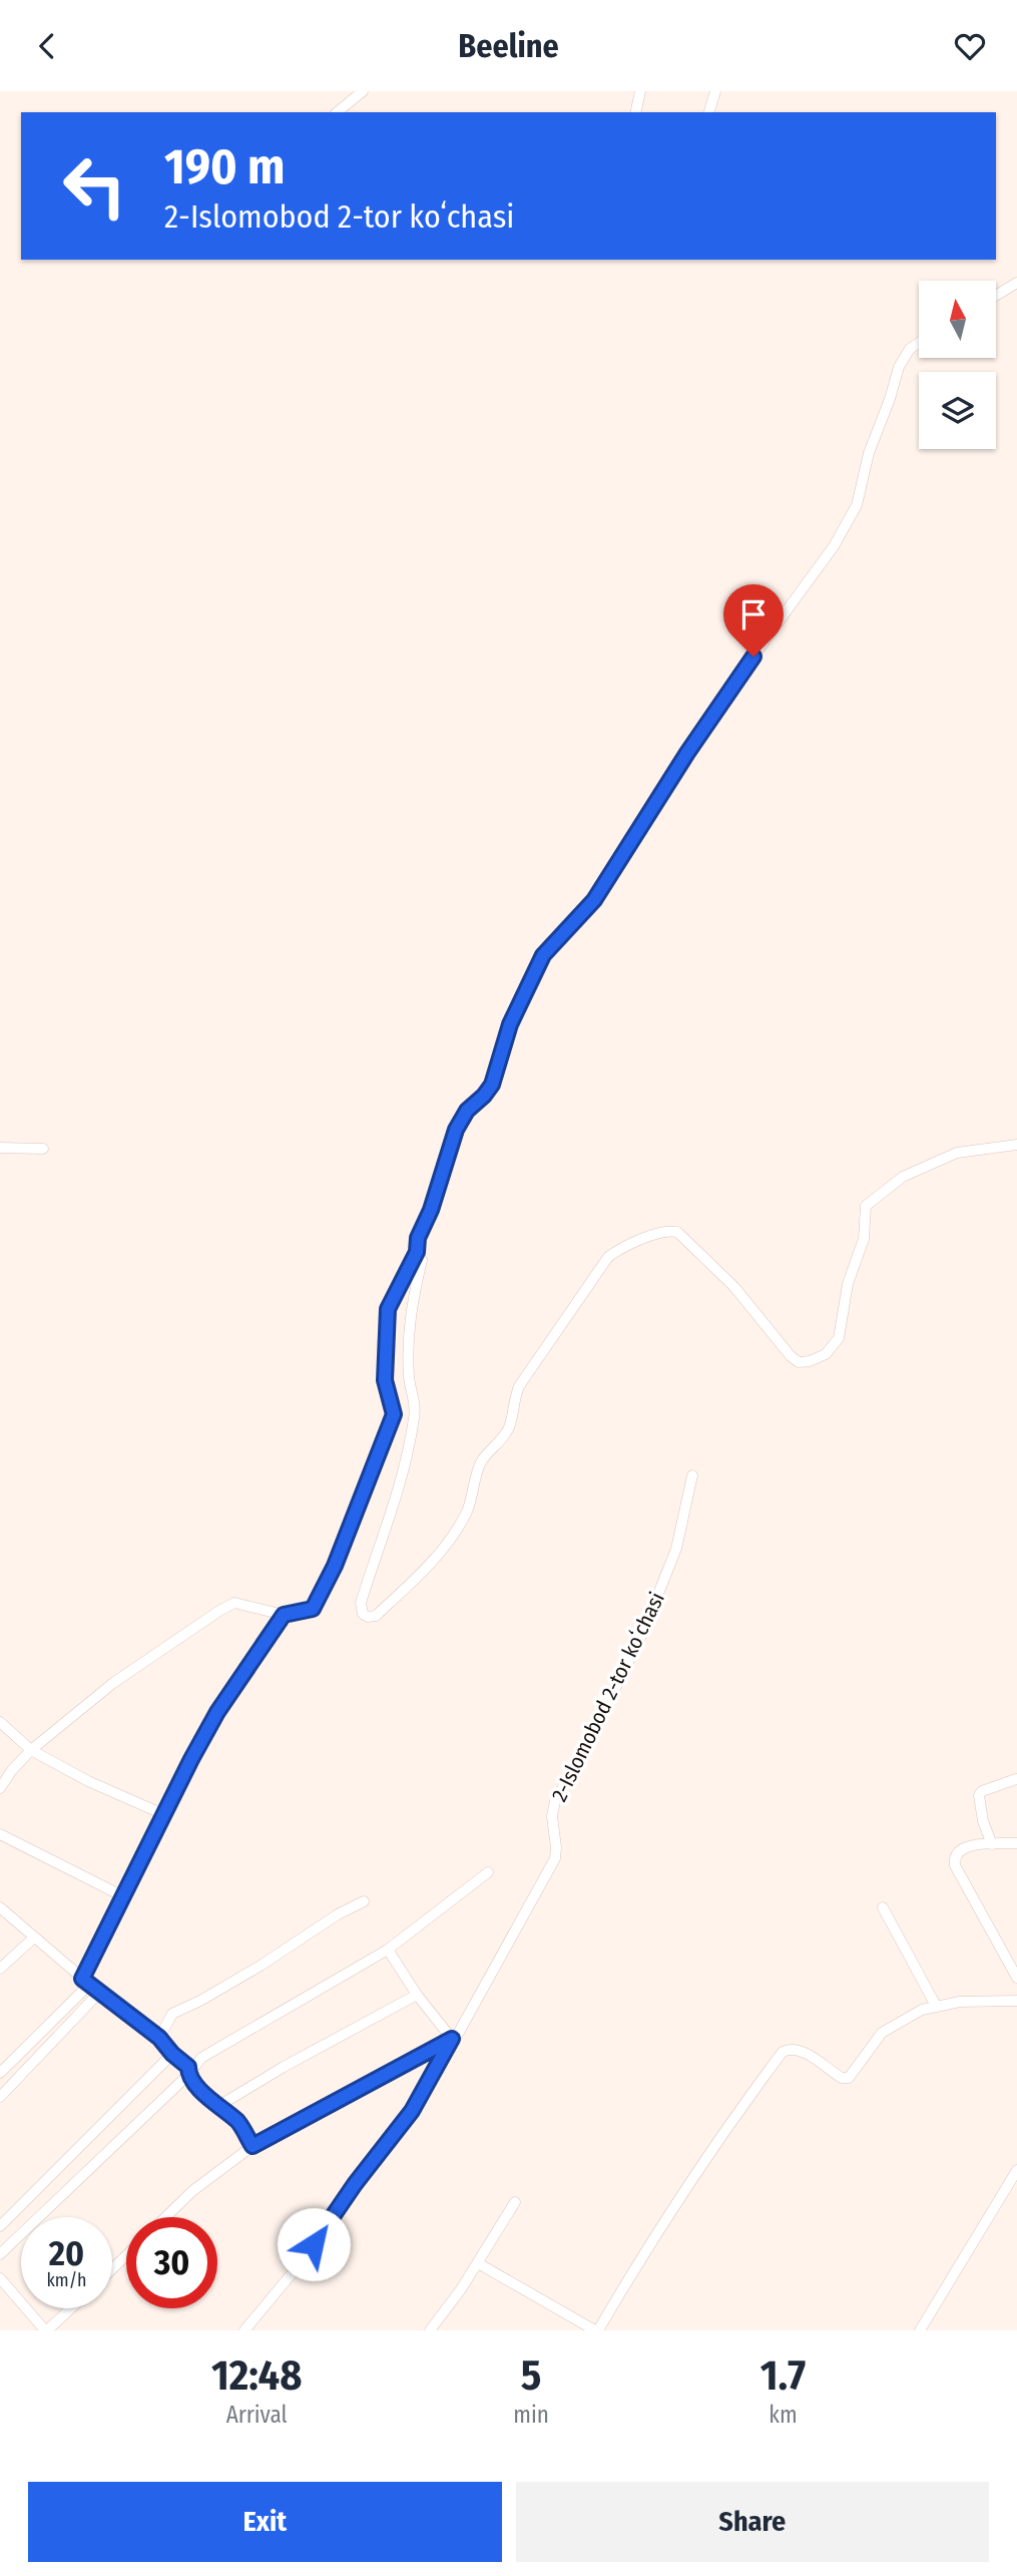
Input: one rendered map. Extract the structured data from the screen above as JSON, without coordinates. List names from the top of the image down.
{
  "streets": {
    "street": ["2-Islomobod 2-tor koʻchasi"]
  },
  "north": "top",
  "page": {
    "header": "Beeline",
    "turn": ["190 m", "2-Islomobod 2-tor koʻchasi"],
    "speed": "20 km/h",
    "limit": "30",
    "eta": [
      "12:48",
      "Arrival",
      "5",
      "min",
      "1.7",
      "km"
    ],
    "buttons": ["Exit", "Share"]
  }
}
